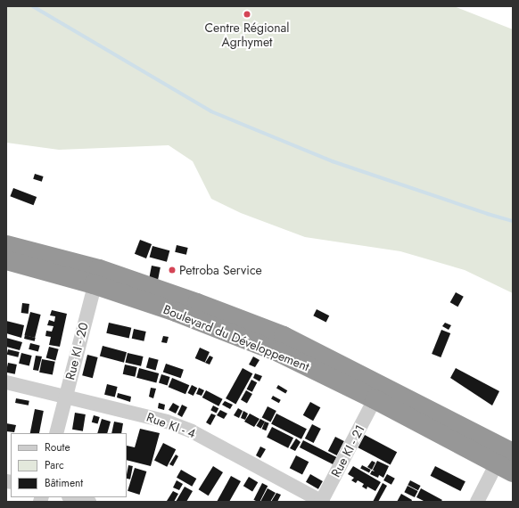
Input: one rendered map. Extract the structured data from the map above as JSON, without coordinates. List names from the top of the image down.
{
  "streets": {
    "highway": ["Boulevard du Développement"],
    "street": ["Rue KI - 20", "Rue KI - 4", "Rue KI - 21"]
  },
  "crossings": [
    ["Boulevard du Développement", "Rue KI - 20"],
    ["Boulevard du Développement", "Rue KI - 21"],
    ["Rue KI - 20", "Rue KI - 4"],
    ["Rue KI - 4", "Rue KI - 21"]
  ],
  "places": ["Centre Régional Agrhymet", "Petroba Service"],
  "legend": ["Route", "Parc", "Bâtiment"]
}
